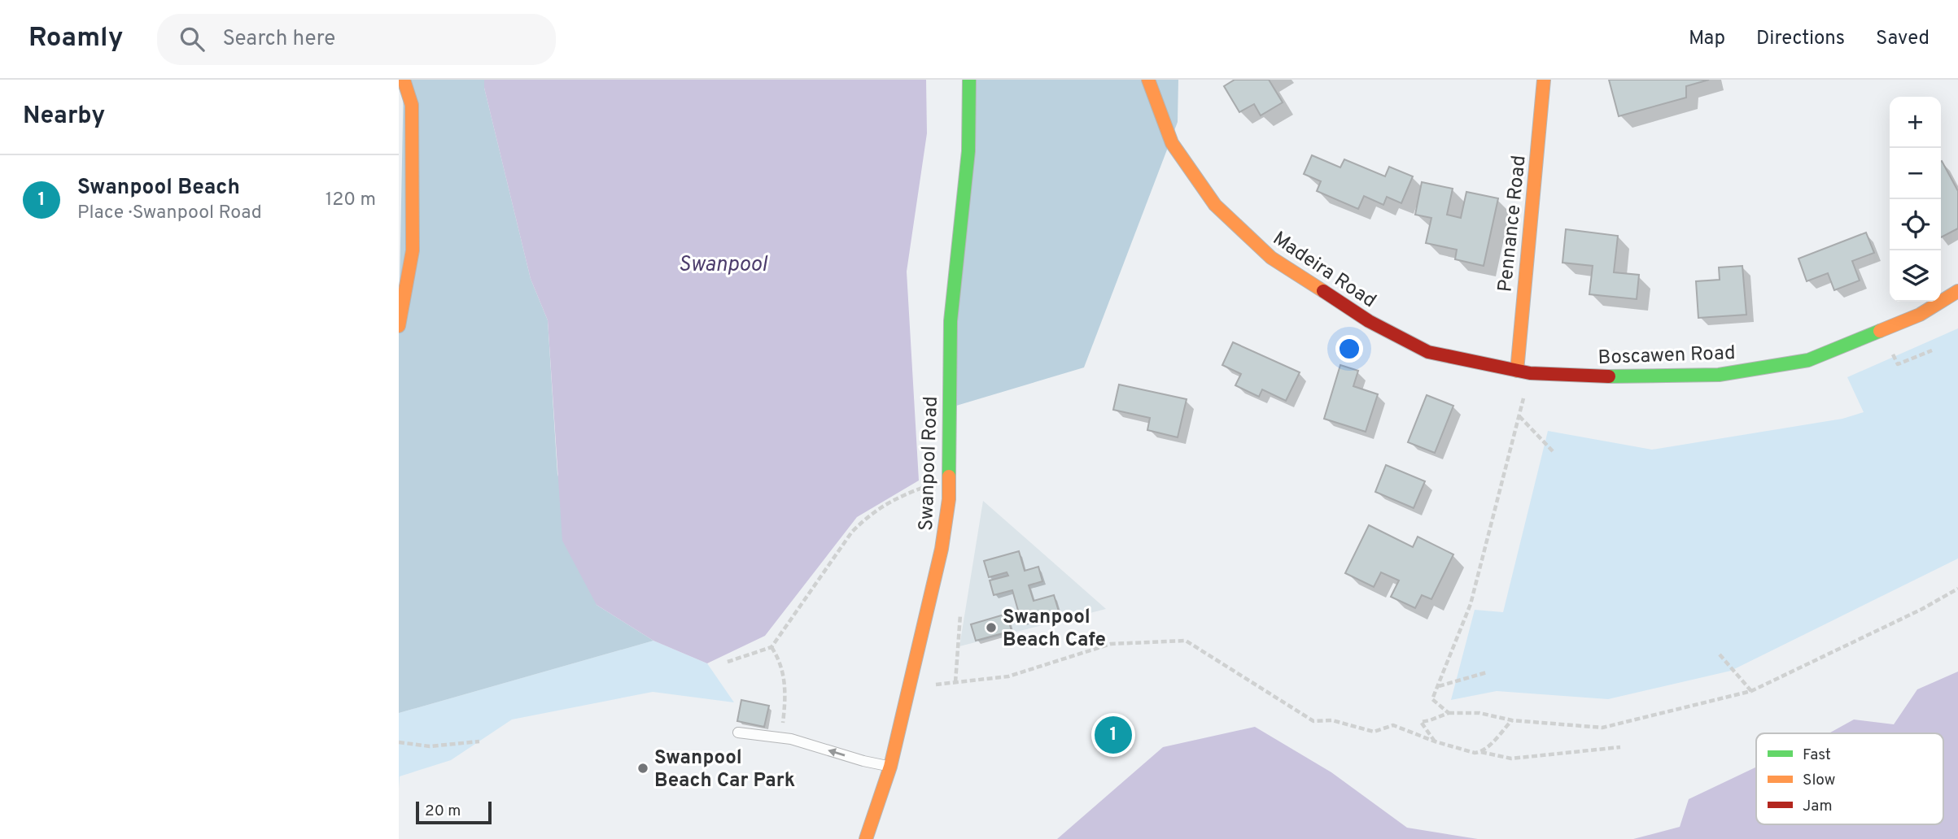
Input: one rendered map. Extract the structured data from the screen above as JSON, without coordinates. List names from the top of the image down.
{
  "streets": {
    "street": [
      "Pennance Road",
      "Madeira Road",
      "Boscawen Road",
      "Swanpool Road"
    ]
  },
  "crossings": [
    ["Pennance Road", "Madeira Road"],
    ["Madeira Road", "Boscawen Road"]
  ],
  "water": ["Swanpool"],
  "places": ["Swanpool Beach Cafe", "Swanpool Beach Car Park"],
  "legend": ["Fast", "Slow", "Jam"],
  "scale_bar": "20 m",
  "page": {
    "header": "Roamly",
    "search": "Search here",
    "nav": ["Map", "Directions", "Saved"],
    "heading": "Nearby",
    "map_buttons": ["+", "−"],
    "list": [
      {
        "mark": "1",
        "name": "Swanpool Beach",
        "note": "Place · Swanpool Road",
        "value": "120 m"
      }
    ],
    "pins": "1",
    "scale": "20 m"
  }
}
